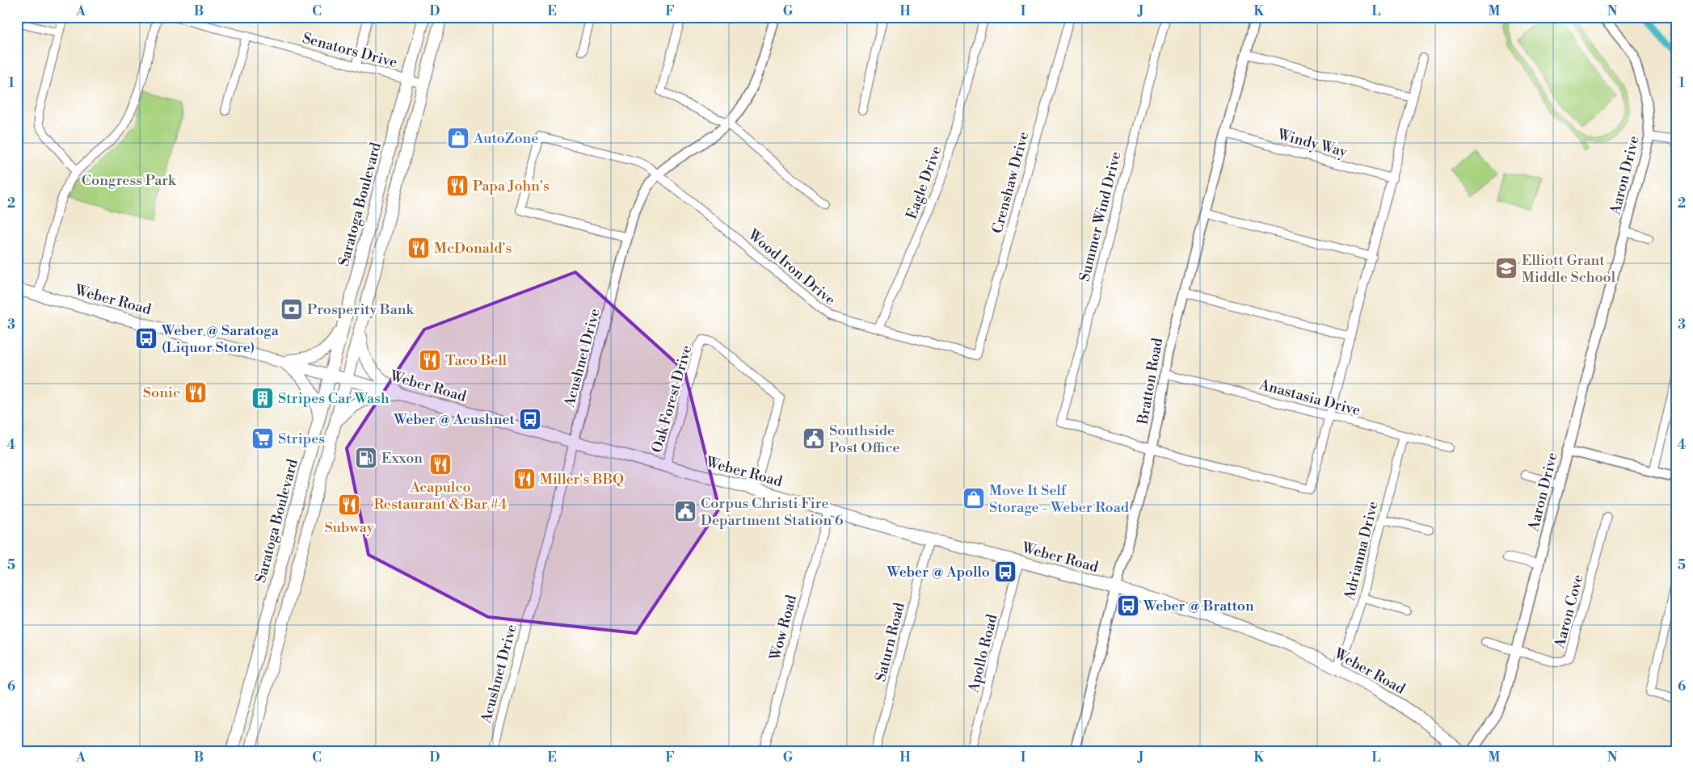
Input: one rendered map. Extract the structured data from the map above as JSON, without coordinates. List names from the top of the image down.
{
  "streets": {
    "main road": ["Saratoga Boulevard", "Weber Road"],
    "street": [
      "Senators Drive",
      "Windy Way",
      "Aaron Drive",
      "Eagle Drive",
      "Crenshaw Drive",
      "Summer Wind Drive",
      "Wood Iron Drive",
      "Acushnet Drive",
      "Bratton Road",
      "Anastasia Drive",
      "Oak Forest Drive",
      "Adrianna Drive",
      "Aaron Cove",
      "Wow Road",
      "Saturn Road",
      "Apollo Road"
    ]
  },
  "crossings": [
    ["Senators Drive", "Saratoga Boulevard"],
    ["Windy Way", "Bratton Road"],
    ["Aaron Drive", "Aaron Cove"],
    ["Eagle Drive", "Wood Iron Drive"],
    ["Crenshaw Drive", "Wood Iron Drive"],
    ["Saratoga Boulevard", "Weber Road"],
    ["Summer Wind Drive", "Bratton Road"],
    ["Wood Iron Drive", "Acushnet Drive"],
    ["Weber Road", "Acushnet Drive"],
    ["Weber Road", "Bratton Road"],
    ["Weber Road", "Oak Forest Drive"],
    ["Weber Road", "Adrianna Drive"],
    ["Weber Road", "Wow Road"],
    ["Weber Road", "Saturn Road"],
    ["Weber Road", "Apollo Road"],
    ["Bratton Road", "Anastasia Drive"],
    ["Anastasia Drive", "Adrianna Drive"]
  ],
  "parks": ["Congress Park"],
  "places": {
    "shop": ["AutoZone", "Move It Self Storage - Weber Road"],
    "restaurant": [
      "Papa John's",
      "McDonald's",
      "Taco Bell",
      "Sonic",
      "Acapulco Restaurant & Bar #4",
      "Miller's BBQ",
      "Subway"
    ],
    "school or university": ["Elliott Grant Middle School"],
    "bank": ["Prosperity Bank"],
    "bus stop": [
      "Weber @ Saratoga (Liquor Store)",
      "Weber @ Acushnet",
      "Weber @ Apollo",
      "Weber @ Bratton"
    ],
    "building": ["Stripes Car Wash"],
    "supermarket": ["Stripes"],
    "public building": ["Southside Post Office", "Corpus Christi Fire Department Station 6"],
    "fuel station": ["Exxon"]
  },
  "grid": {
    "columns": [
      "A",
      "B",
      "C",
      "D",
      "E",
      "F",
      "G",
      "H",
      "I",
      "J",
      "K",
      "L",
      "M",
      "N"
    ],
    "rows": [
      "1",
      "2",
      "3",
      "4",
      "5",
      "6"
    ]
  }
}
